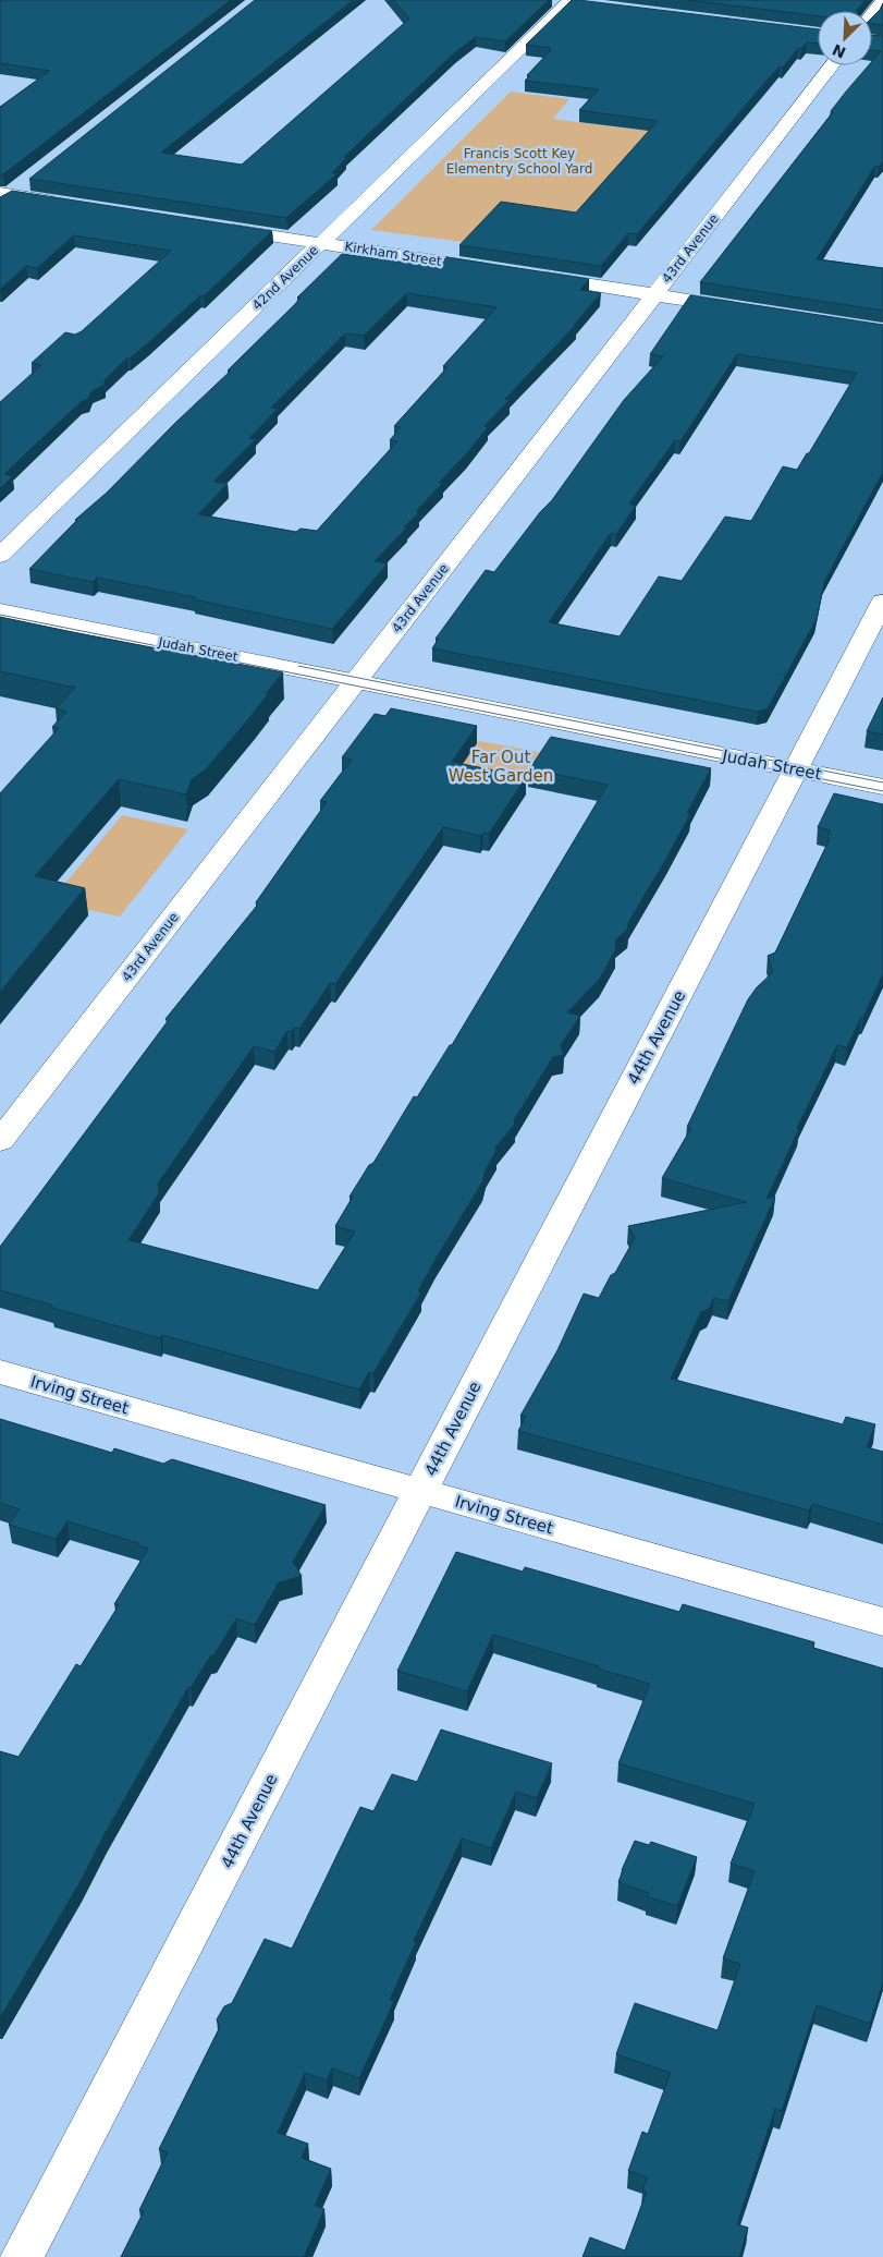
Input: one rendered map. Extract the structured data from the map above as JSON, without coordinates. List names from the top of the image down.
{
  "streets": {
    "street": [
      "43rd Avenue",
      "Kirkham Street",
      "42nd Avenue",
      "Judah Street",
      "44th Avenue",
      "Irving Street"
    ]
  },
  "crossings": [
    ["43rd Avenue", "Judah Street"],
    ["Kirkham Street", "42nd Avenue"],
    ["Judah Street", "44th Avenue"],
    ["44th Avenue", "Irving Street"]
  ],
  "parks": ["Francis Scott Key Elementry School Yard", "Far Out West Garden"],
  "north": "bottom left"
}
